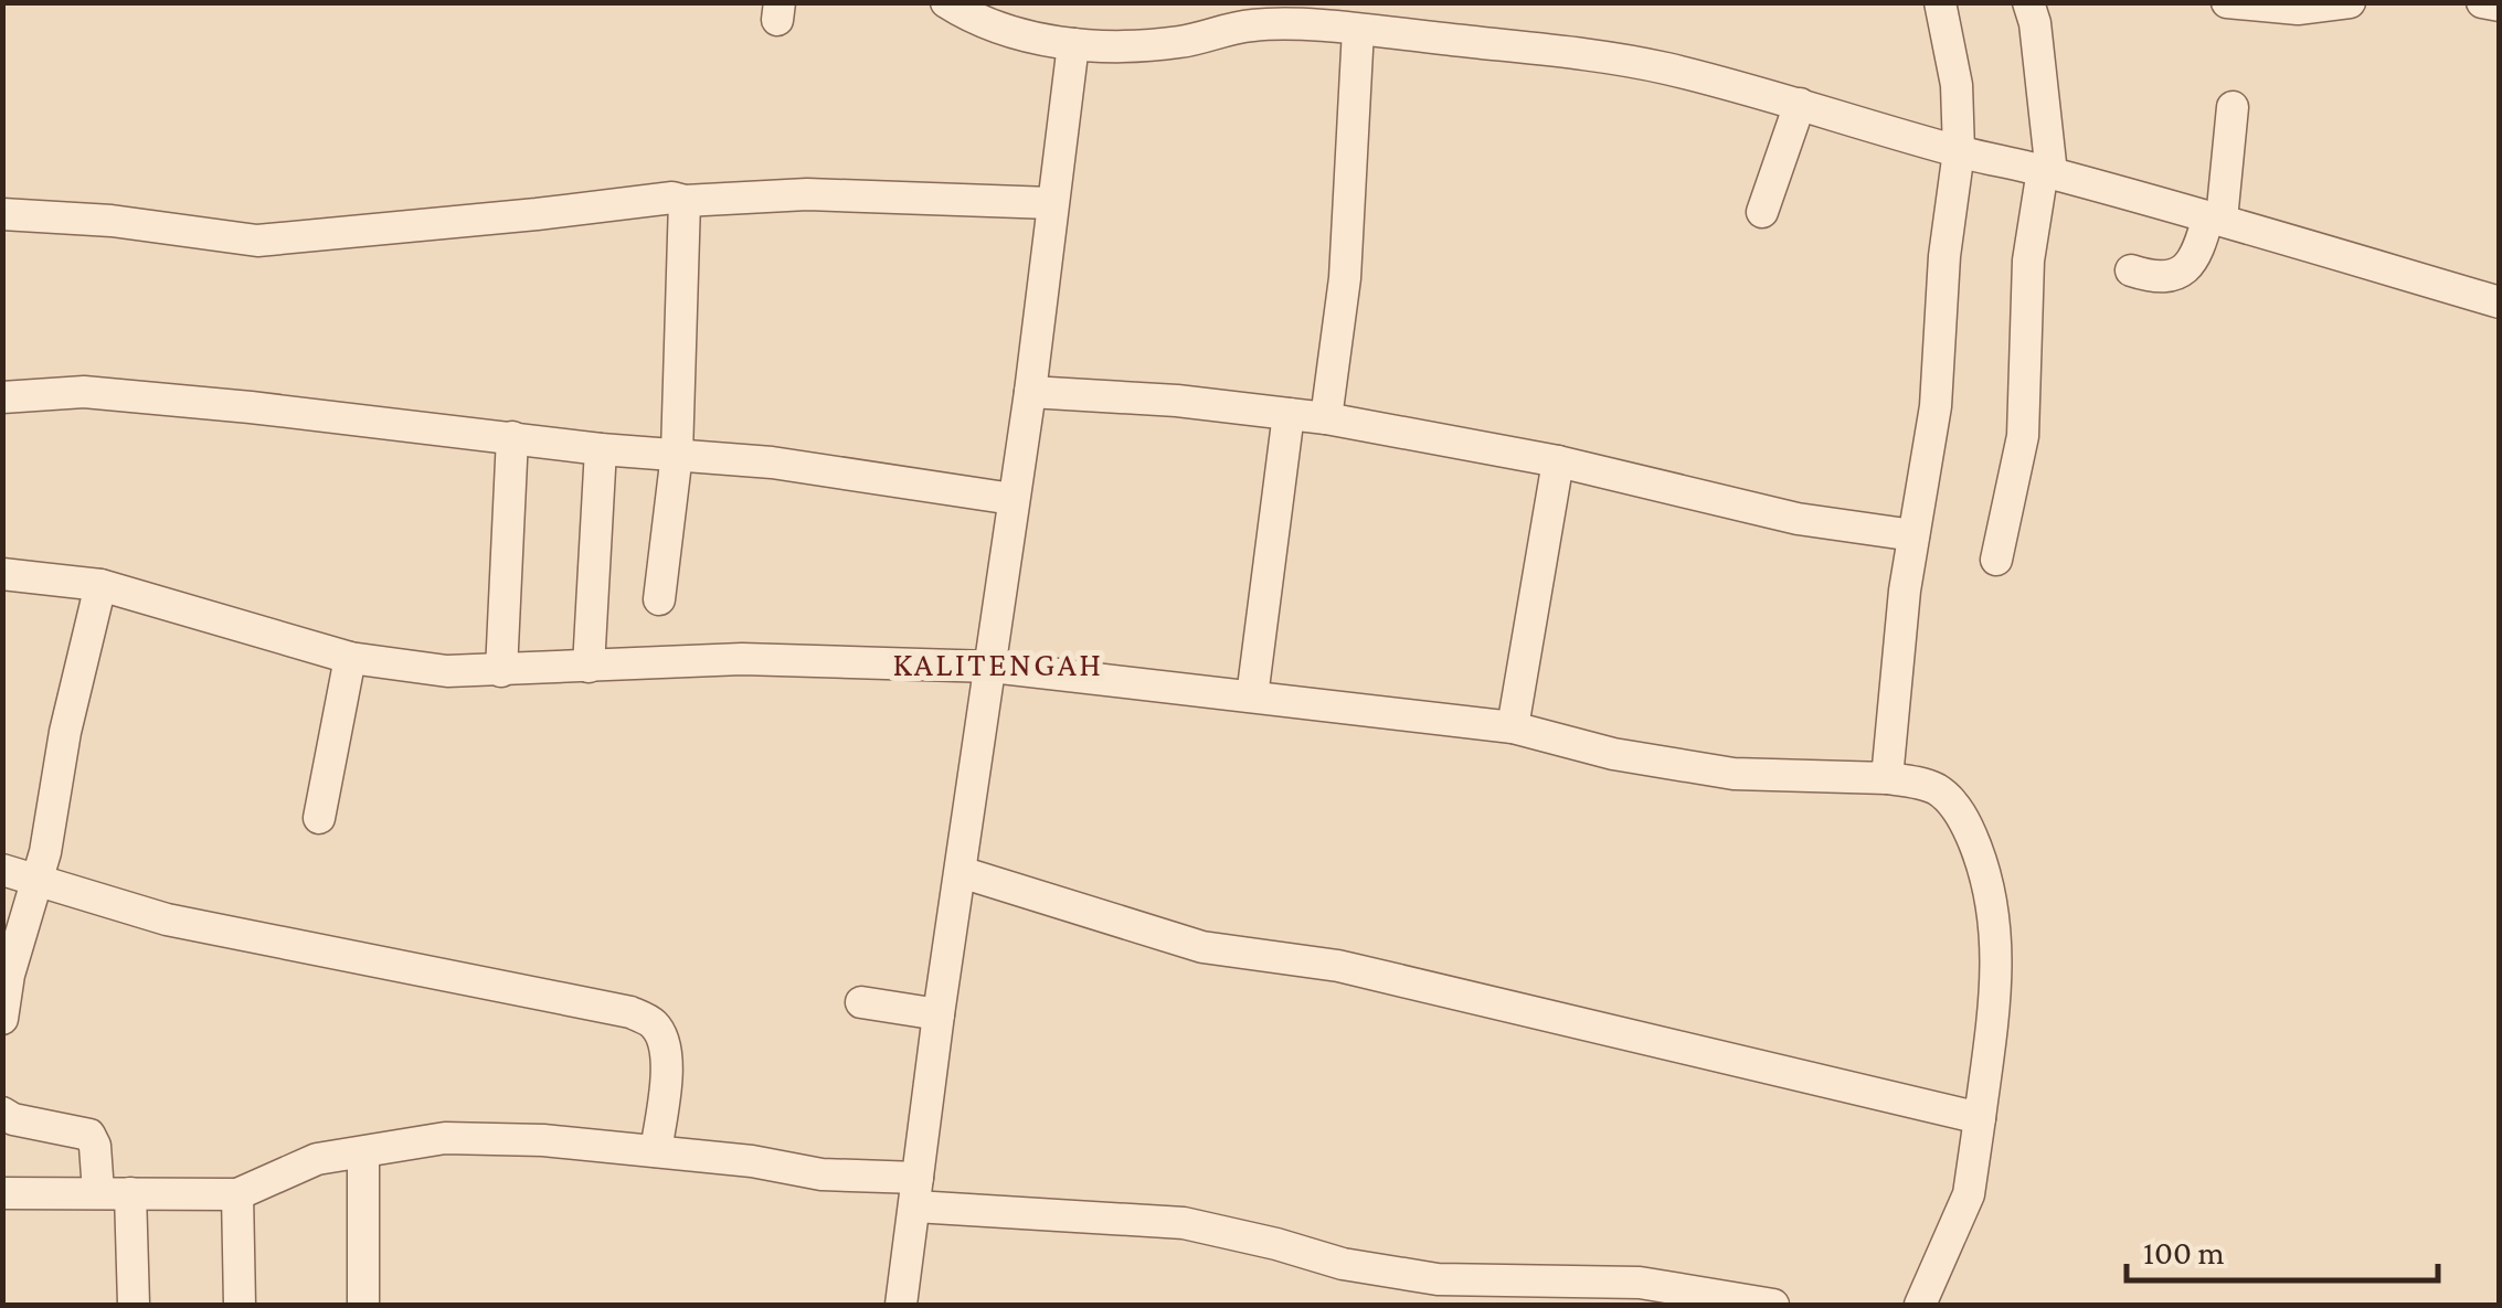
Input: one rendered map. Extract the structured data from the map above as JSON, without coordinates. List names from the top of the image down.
{
  "districts": ["KALITENGAH"],
  "scale_bar": "100 m"
}
